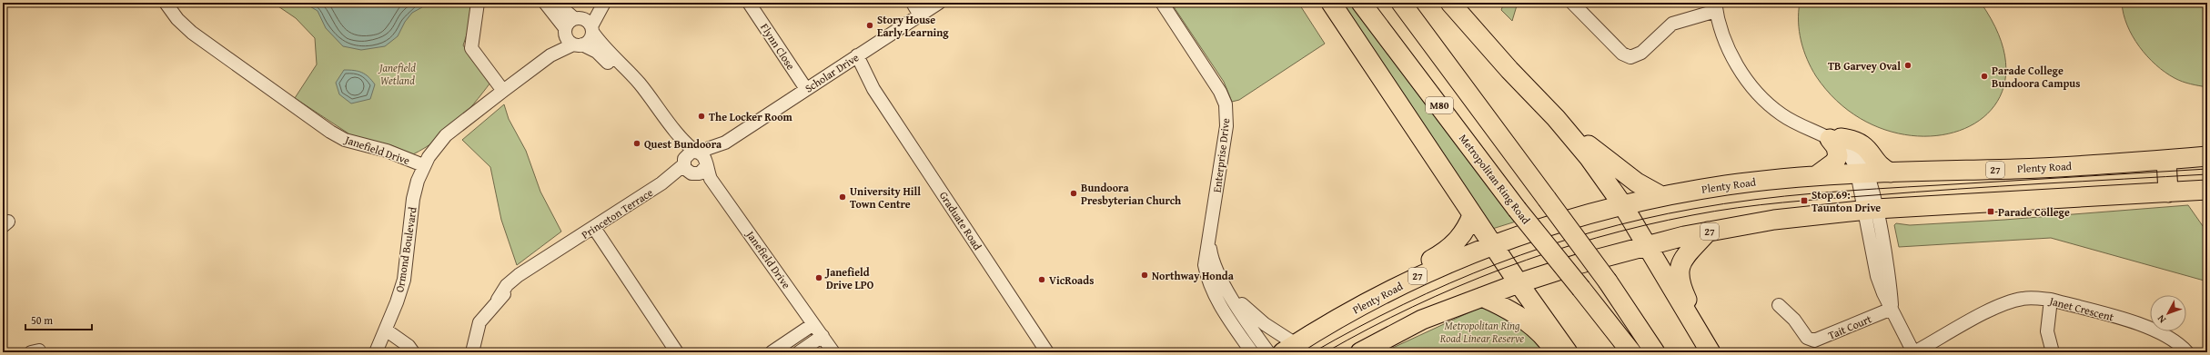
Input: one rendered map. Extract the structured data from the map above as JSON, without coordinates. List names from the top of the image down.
{
  "streets": {
    "highway": [
      "M80",
      "Plenty Road",
      "27",
      "Metropolitan Ring Road"
    ],
    "street": [
      "Flynn Close",
      "Scholar Drive",
      "Janefield Drive",
      "Enterprise Drive",
      "Princeton Terrace",
      "Graduate Road",
      "Ormond Boulevard",
      "Janet Crescent",
      "Tait Court"
    ]
  },
  "crossings": [
    ["Flynn Close", "Scholar Drive"],
    ["Scholar Drive", "Janefield Drive"],
    ["Scholar Drive", "Princeton Terrace"],
    ["Scholar Drive", "Graduate Road"],
    ["Janefield Drive", "Princeton Terrace"],
    ["Janefield Drive", "Ormond Boulevard"]
  ],
  "parks": ["Janefield Wetland", "Metropolitan Ring Road Linear Reserve"],
  "places": {
    "other": [
      "Story House Early Learning",
      "TB Garvey Oval",
      "Parade College Bundoora Campus",
      "The Locker Room",
      "Quest Bundoora",
      "Bundoora Presbyterian Church",
      "University Hill Town Centre",
      "Northway Honda",
      "Janefield Drive LPO",
      "VicRoads"
    ],
    "transit": ["Stop 69: Taunton Drive", "Parade College"]
  },
  "scale_bar": "50 m",
  "north": "bottom left"
}
